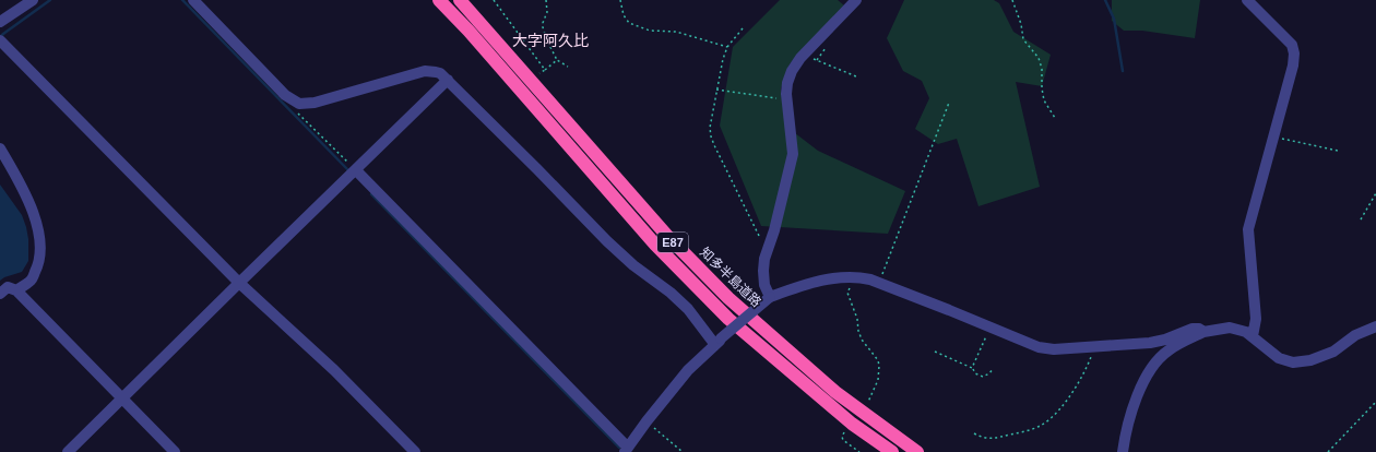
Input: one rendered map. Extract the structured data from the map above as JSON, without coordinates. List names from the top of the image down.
{
  "streets": {
    "highway": ["E87", "知多半島道路"]
  },
  "districts": ["大字阿久比"]
}
